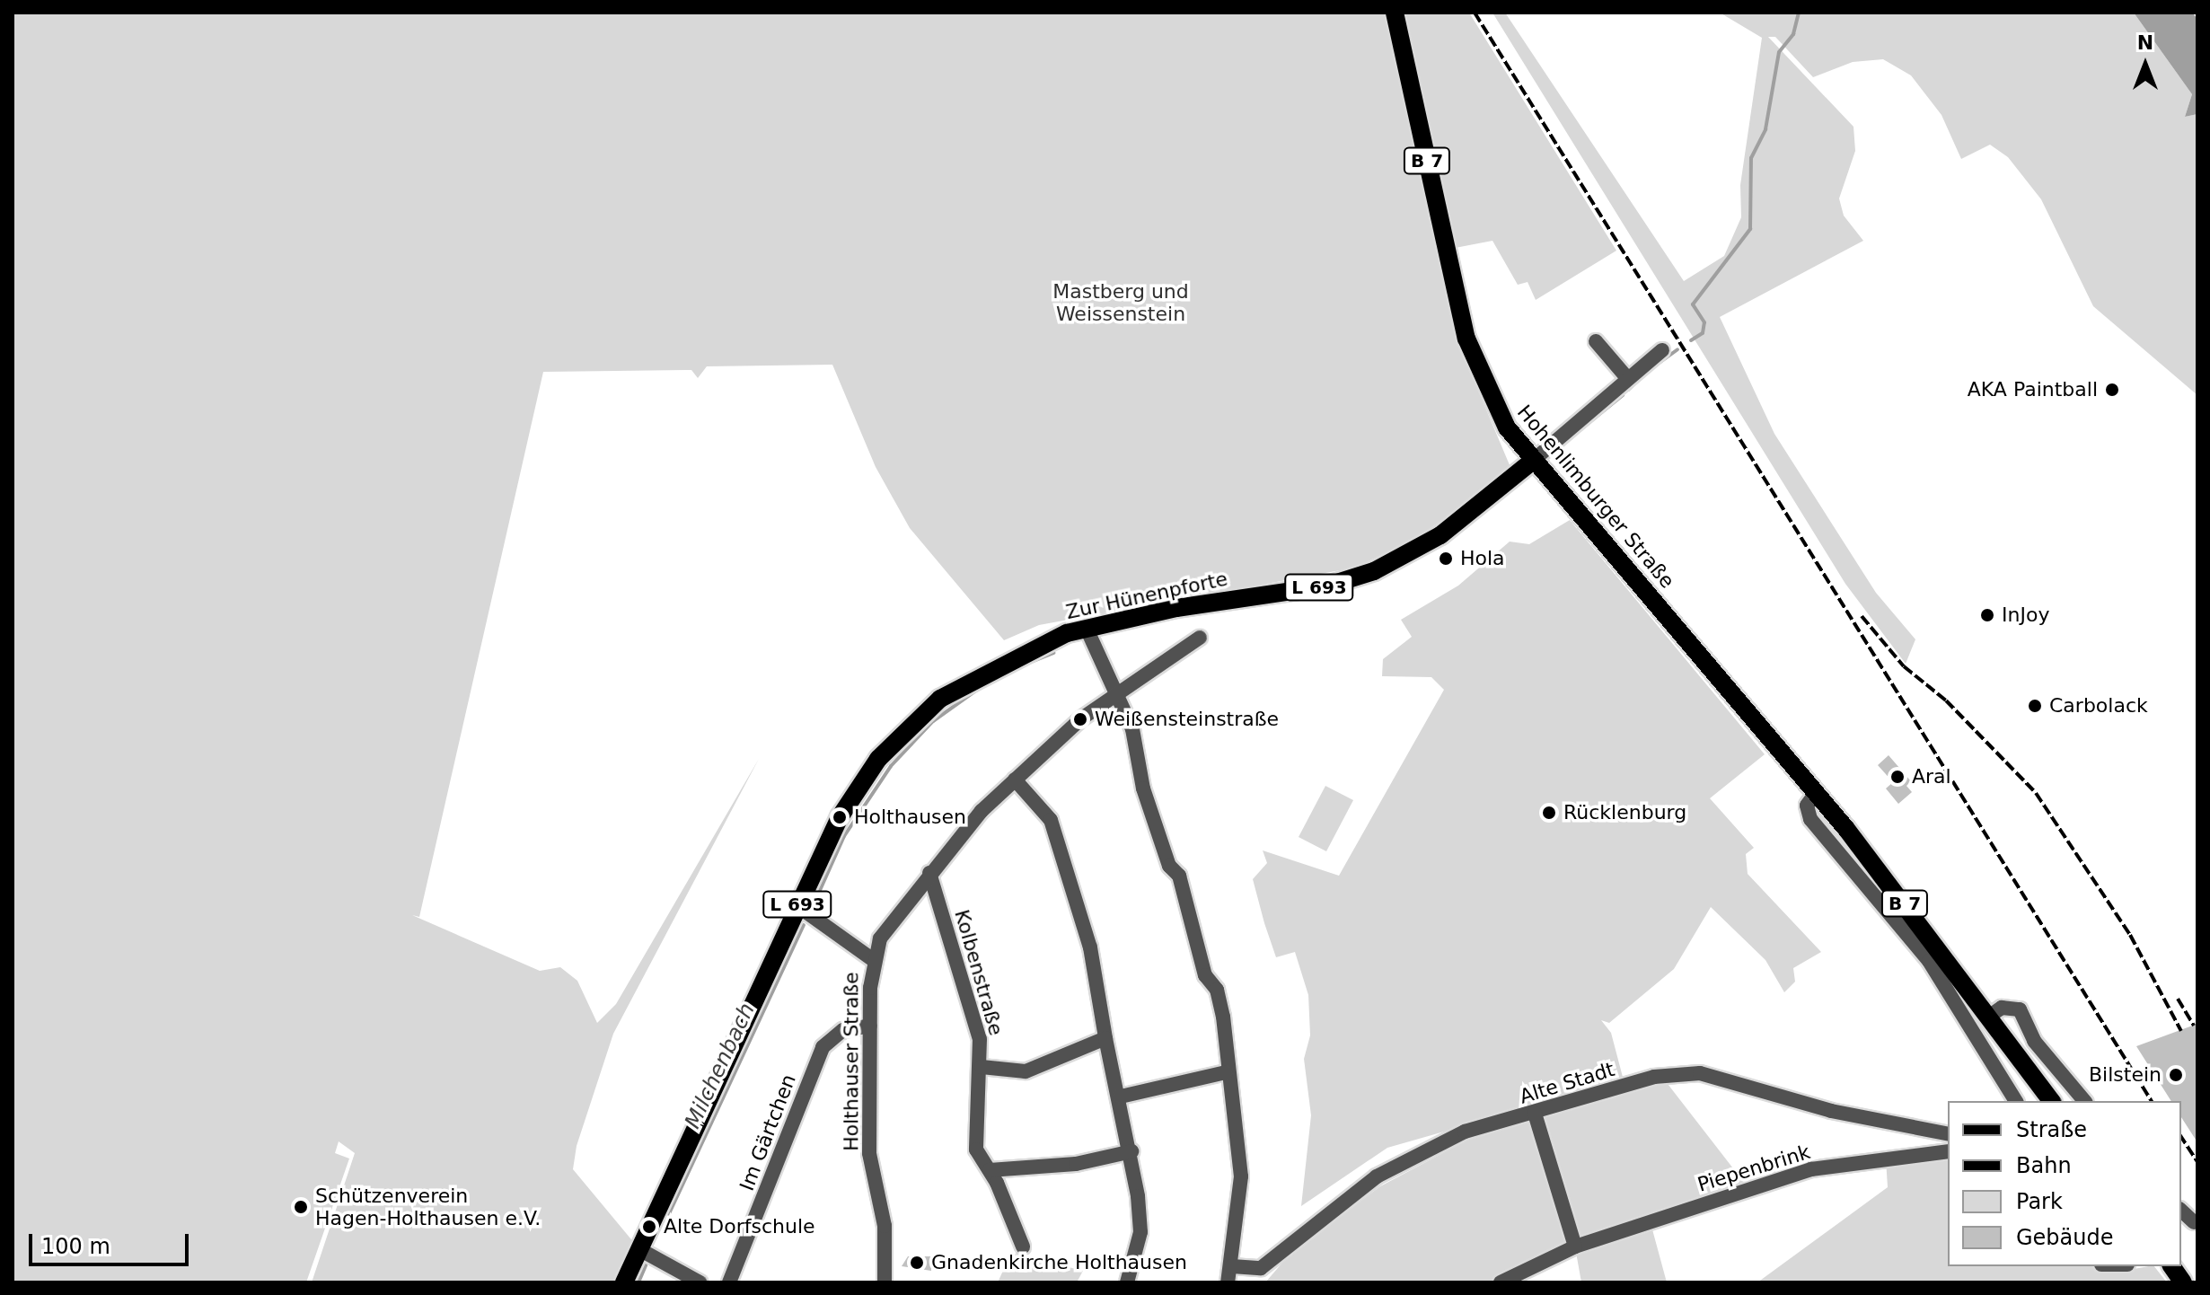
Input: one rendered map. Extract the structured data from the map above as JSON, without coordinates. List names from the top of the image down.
{
  "streets": {
    "main road": [
      "B 7",
      "Hohenlimburger Straße",
      "L 693",
      "Zur Hünenpforte"
    ],
    "street": [
      "Kolbenstraße",
      "Holthauser Straße",
      "Alte Stadt",
      "Im Gärtchen",
      "Piepenbrink"
    ]
  },
  "crossings": [
    ["Hohenlimburger Straße", "Zur Hünenpforte"],
    ["Kolbenstraße", "Holthauser Straße"],
    ["Holthauser Straße", "Im Gärtchen"]
  ],
  "water": ["Milchenbach"],
  "parks": ["Mastberg und Weissenstein"],
  "places": [
    "AKA Paintball",
    "Hola",
    "InJoy",
    "Carbolack",
    "Weißensteinstraße",
    "Aral",
    "Rücklenburg",
    "Holthausen",
    "Bilstein",
    "Schützenverein Hagen-Holthausen e.V.",
    "Alte Dorfschule",
    "Gnadenkirche Holthausen"
  ],
  "legend": [
    "Straße",
    "Bahn",
    "Park",
    "Gebäude"
  ],
  "scale_bar": "100 m",
  "north": "top"
}
